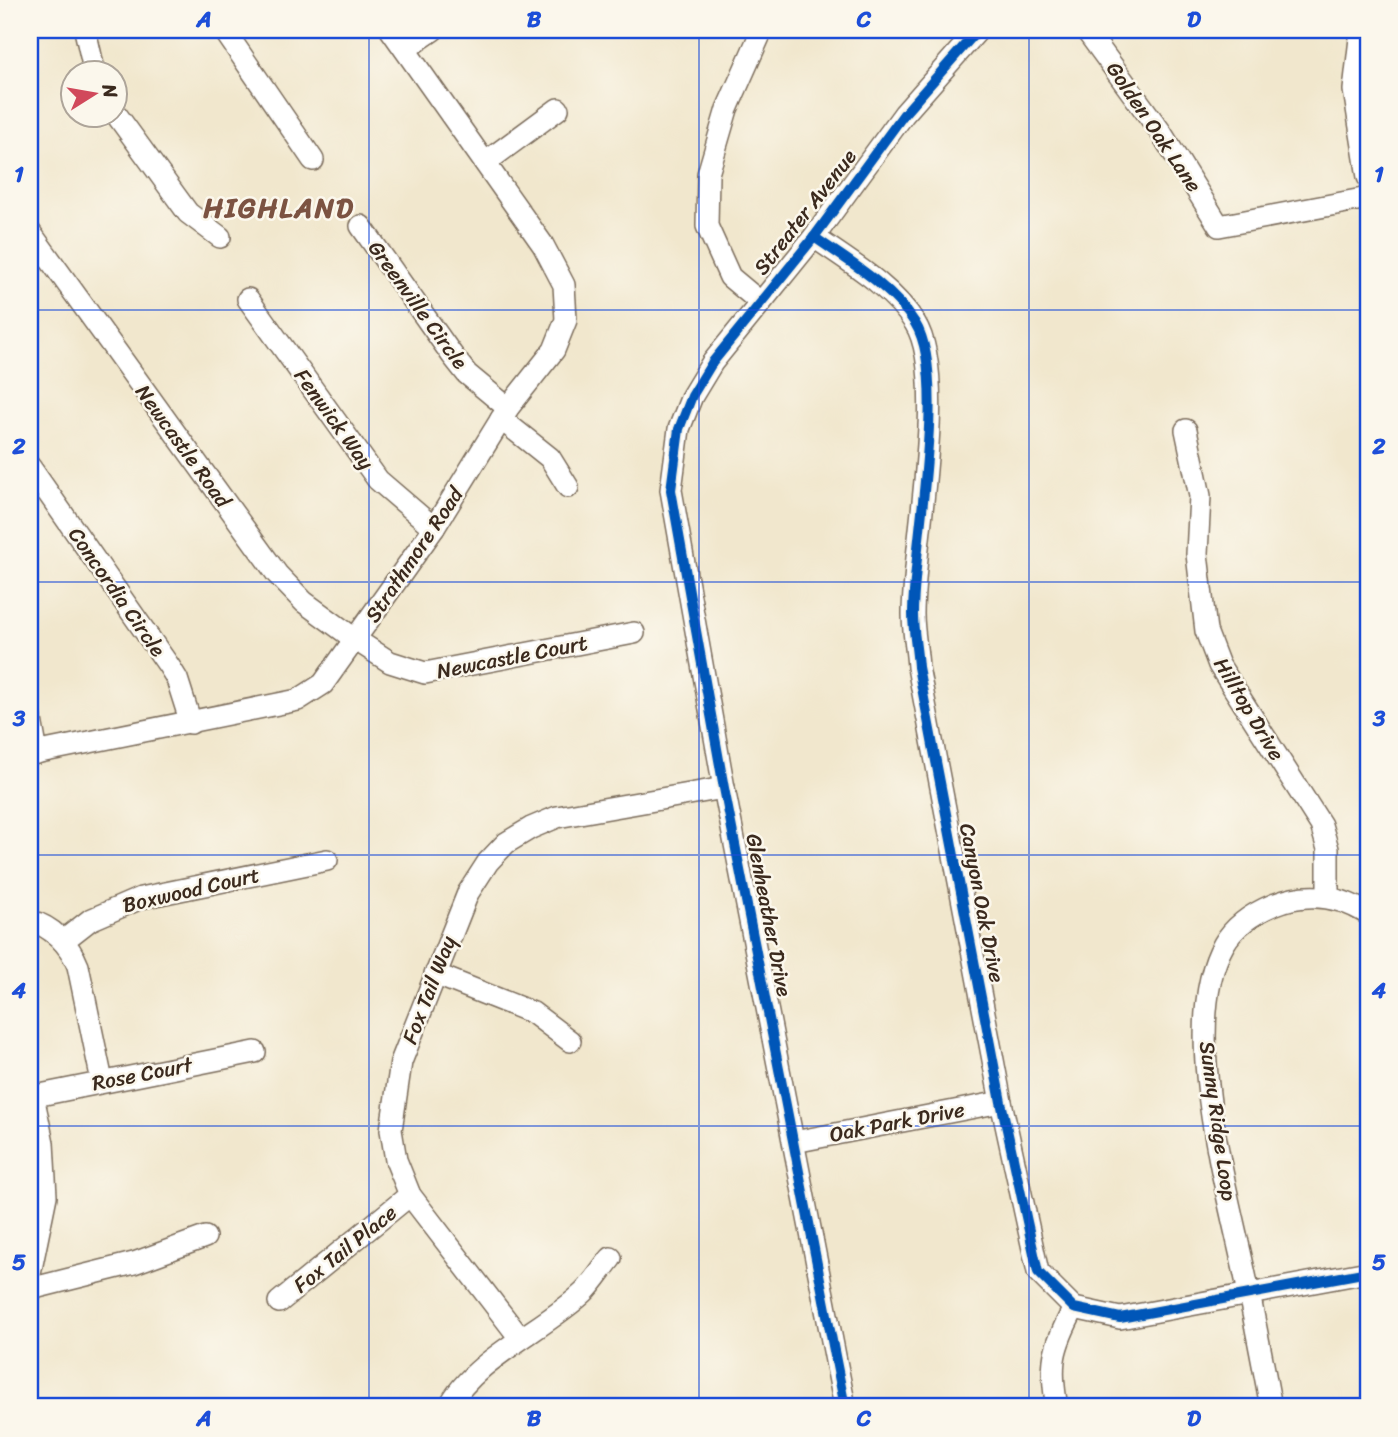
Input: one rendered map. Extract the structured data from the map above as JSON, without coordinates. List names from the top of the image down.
{
  "streets": {
    "street": [
      "Golden Oak Lane",
      "Streater Avenue",
      "Greenville Circle",
      "Fenwick Way",
      "Newcastle Road",
      "Strathmore Road",
      "Concordia Circle",
      "Newcastle Court",
      "Hilltop Drive",
      "Boxwood Court",
      "Canyon Oak Drive",
      "Glenheather Drive",
      "Fox Tail Way",
      "Rose Court",
      "Sunny Ridge Loop",
      "Oak Park Drive",
      "Fox Tail Place"
    ]
  },
  "crossings": [
    ["Streater Avenue", "Canyon Oak Drive"],
    ["Streater Avenue", "Glenheather Drive"],
    ["Greenville Circle", "Strathmore Road"],
    ["Fenwick Way", "Strathmore Road"],
    ["Newcastle Road", "Strathmore Road"],
    ["Newcastle Road", "Newcastle Court"],
    ["Strathmore Road", "Concordia Circle"],
    ["Strathmore Road", "Newcastle Court"],
    ["Hilltop Drive", "Sunny Ridge Loop"],
    ["Canyon Oak Drive", "Oak Park Drive"],
    ["Glenheather Drive", "Fox Tail Way"],
    ["Glenheather Drive", "Oak Park Drive"],
    ["Fox Tail Way", "Fox Tail Place"]
  ],
  "districts": ["HIGHLAND"],
  "north": "right",
  "grid": {
    "columns": [
      "A",
      "B",
      "C",
      "D"
    ],
    "rows": [
      "1",
      "2",
      "3",
      "4",
      "5"
    ]
  }
}
